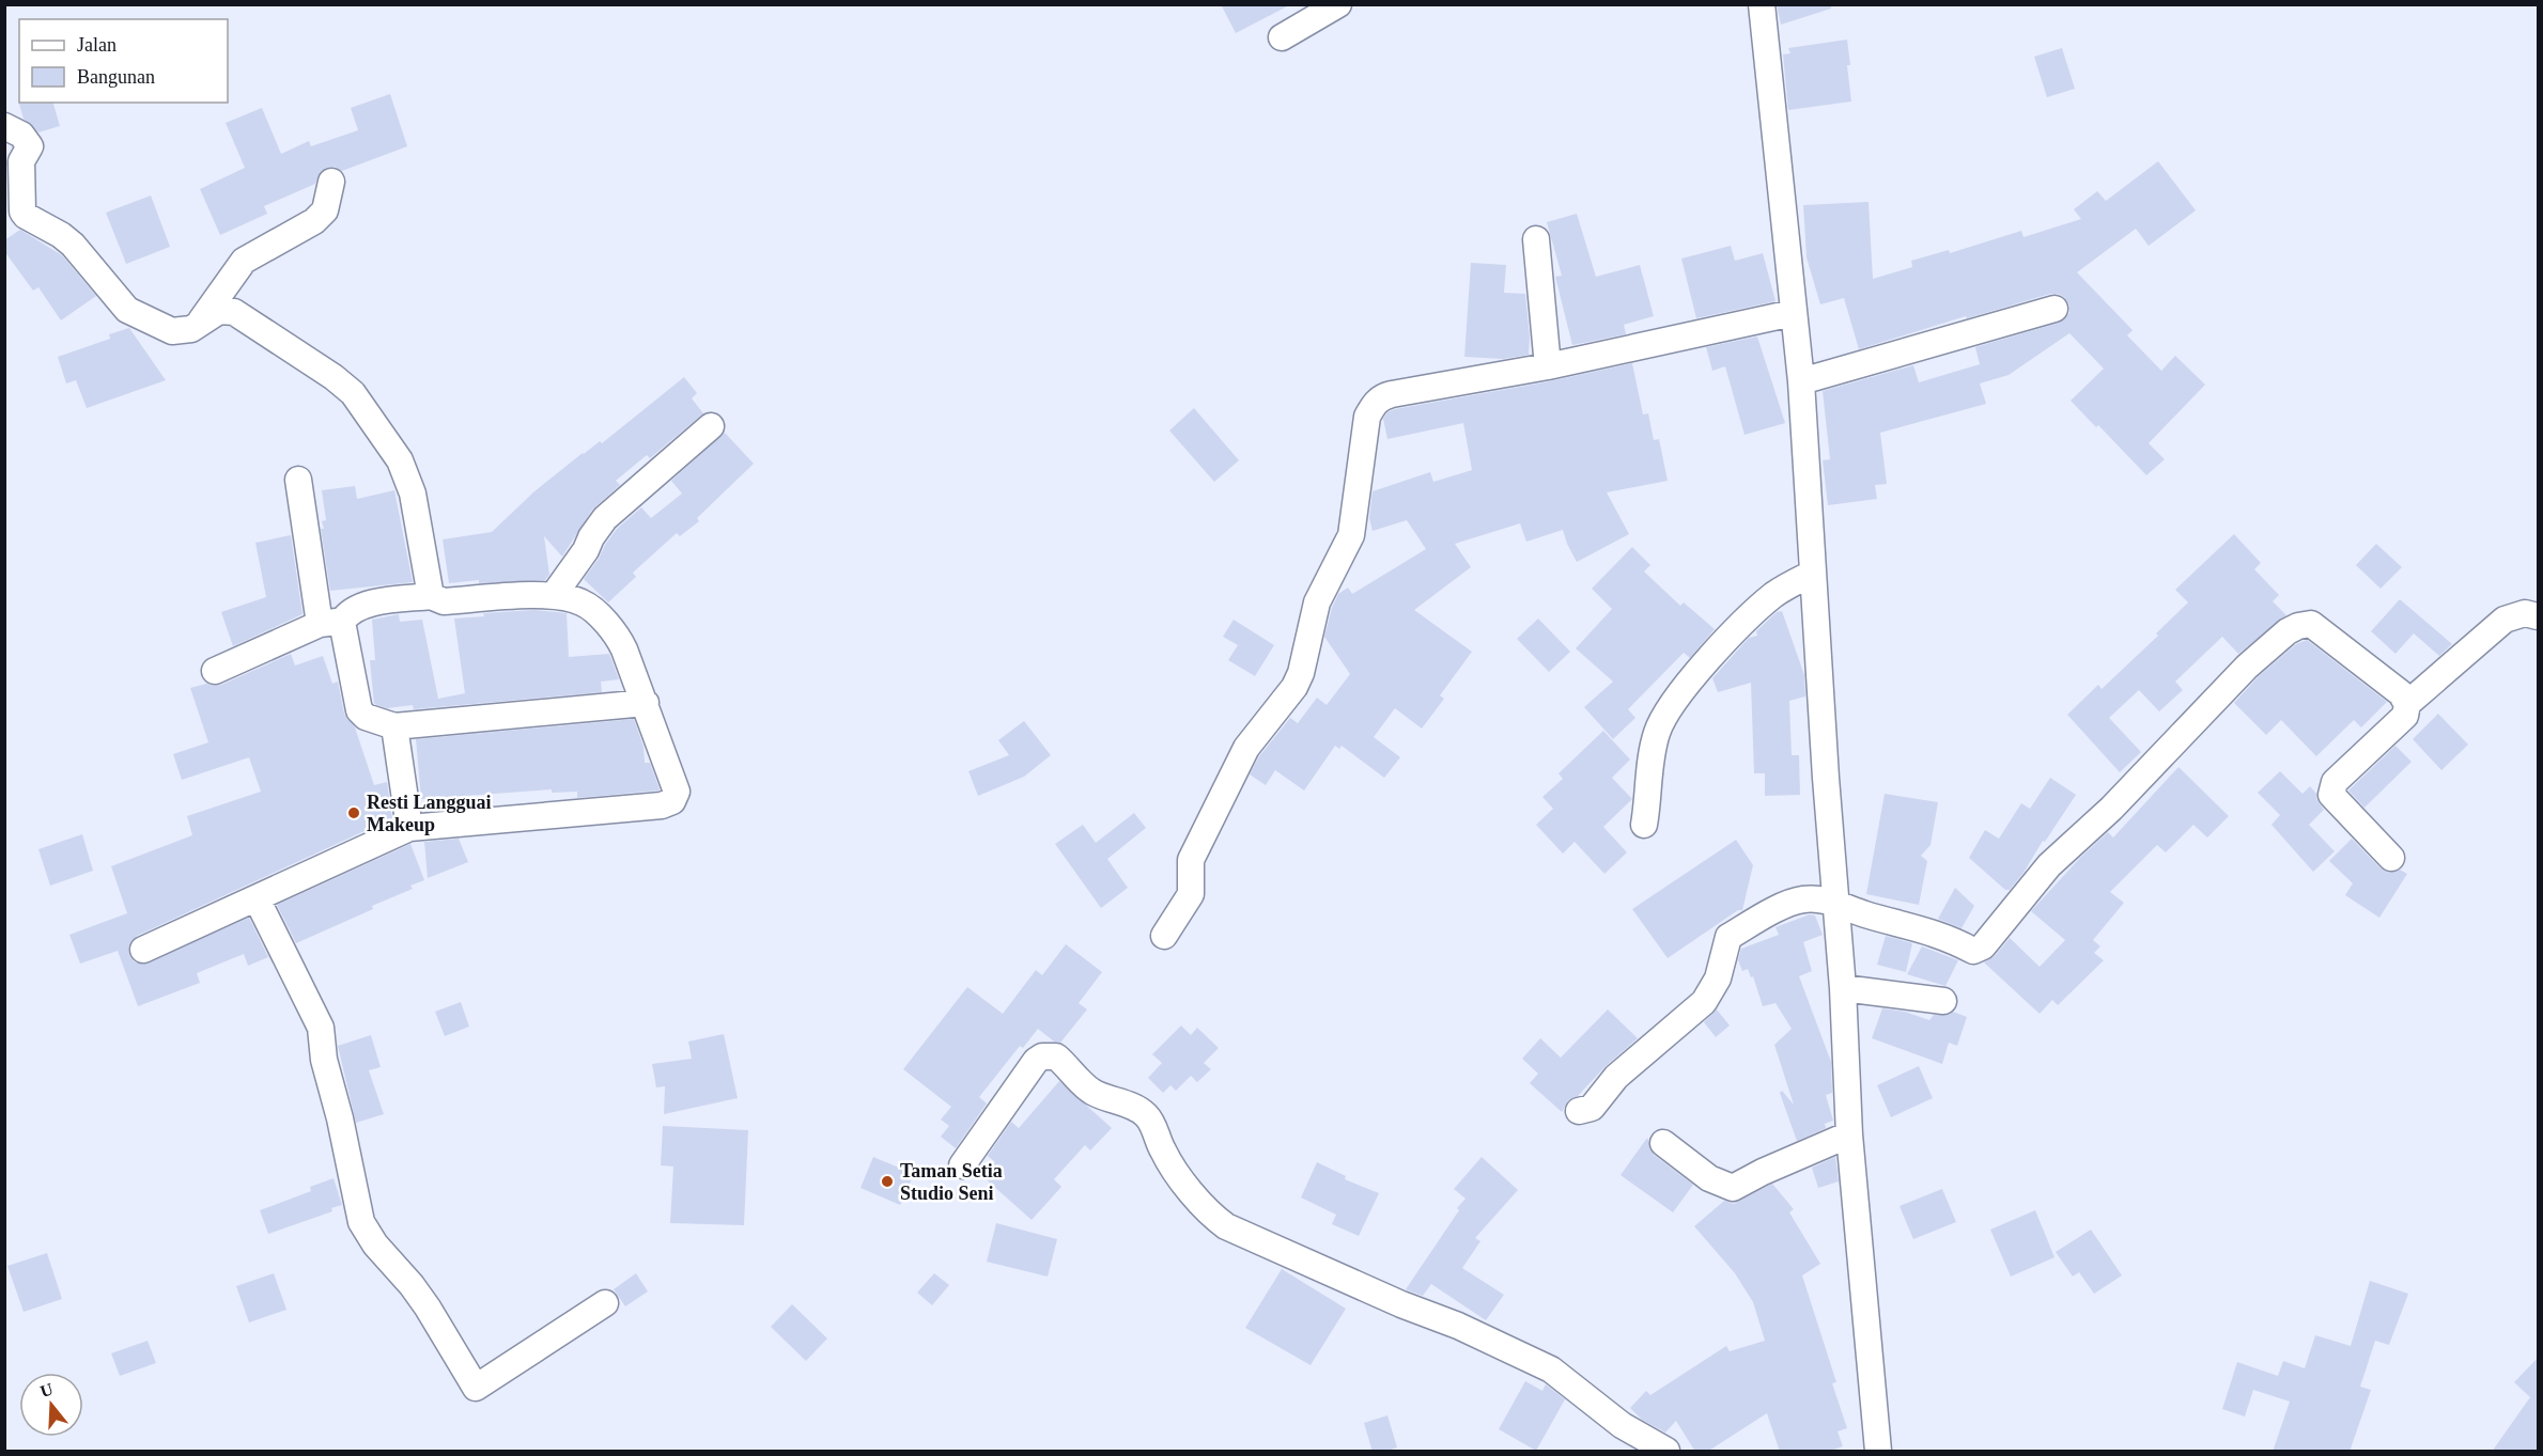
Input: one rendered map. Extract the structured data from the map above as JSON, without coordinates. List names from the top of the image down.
{
  "places": ["Resti Langguai Makeup", "Taman Setia Studio Seni"],
  "legend": ["Jalan", "Bangunan"],
  "north": "top"
}
